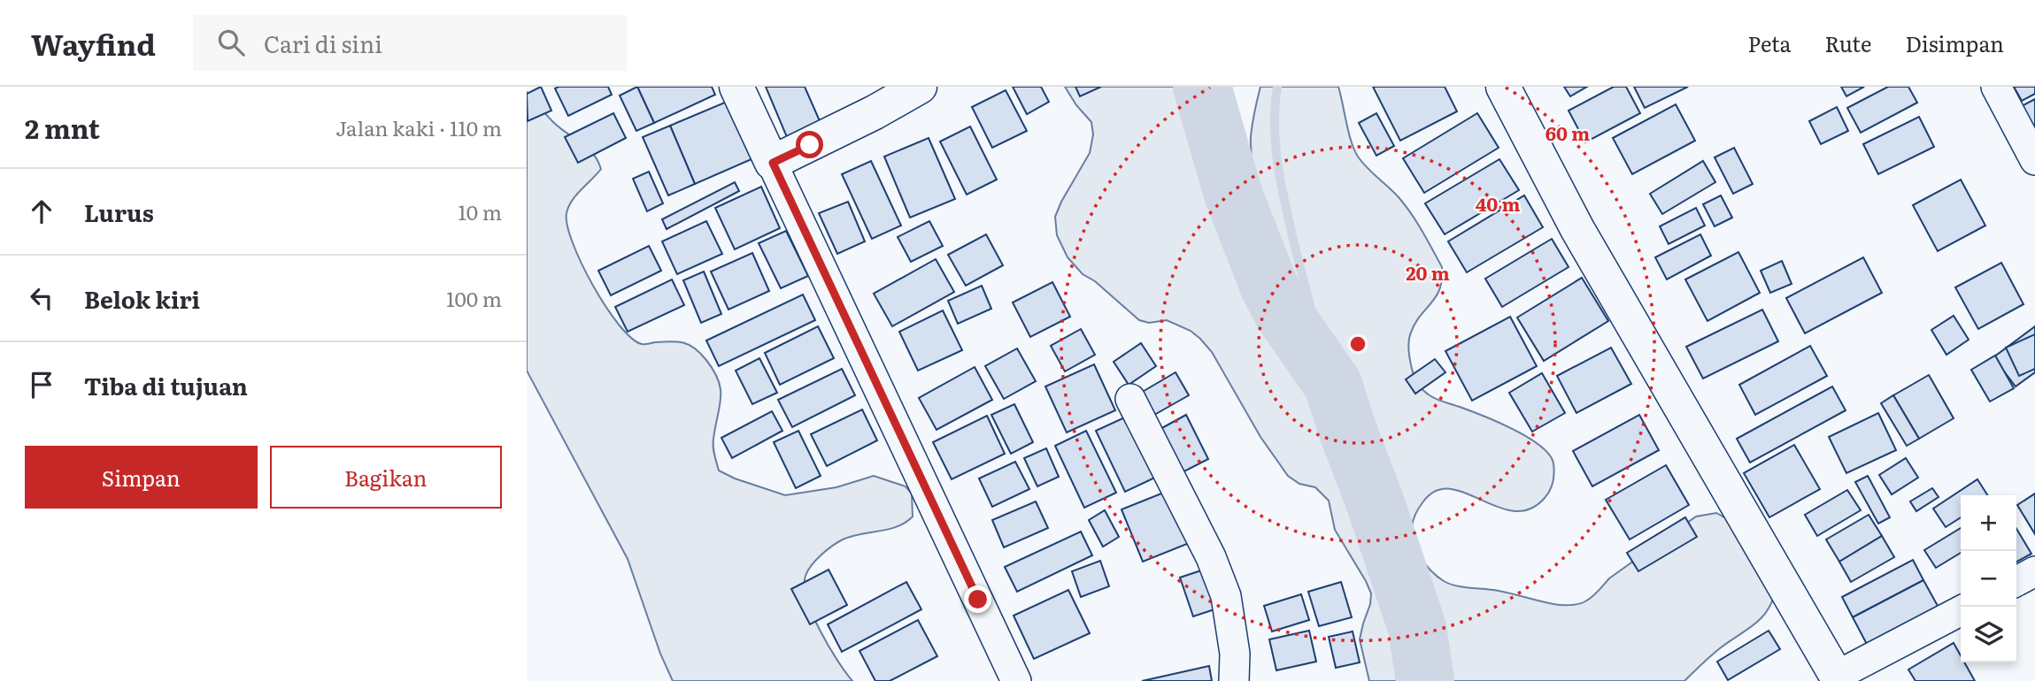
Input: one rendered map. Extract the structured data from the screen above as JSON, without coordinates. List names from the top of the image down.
{
  "page": {
    "header": "Wayfind",
    "search": "Cari di sini",
    "nav": ["Peta", "Rute", "Disimpan"],
    "heading": ["2 mnt", "Jalan kaki · 110 m"],
    "list": [
      ["Lurus", "10 m"],
      ["Belok kiri", "100 m"],
      "Tiba di tujuan"
    ],
    "buttons": ["Simpan", "Bagikan"],
    "map_buttons": ["+", "−"]
  },
  "rings": ["60 m", "40 m", "20 m"]
}
